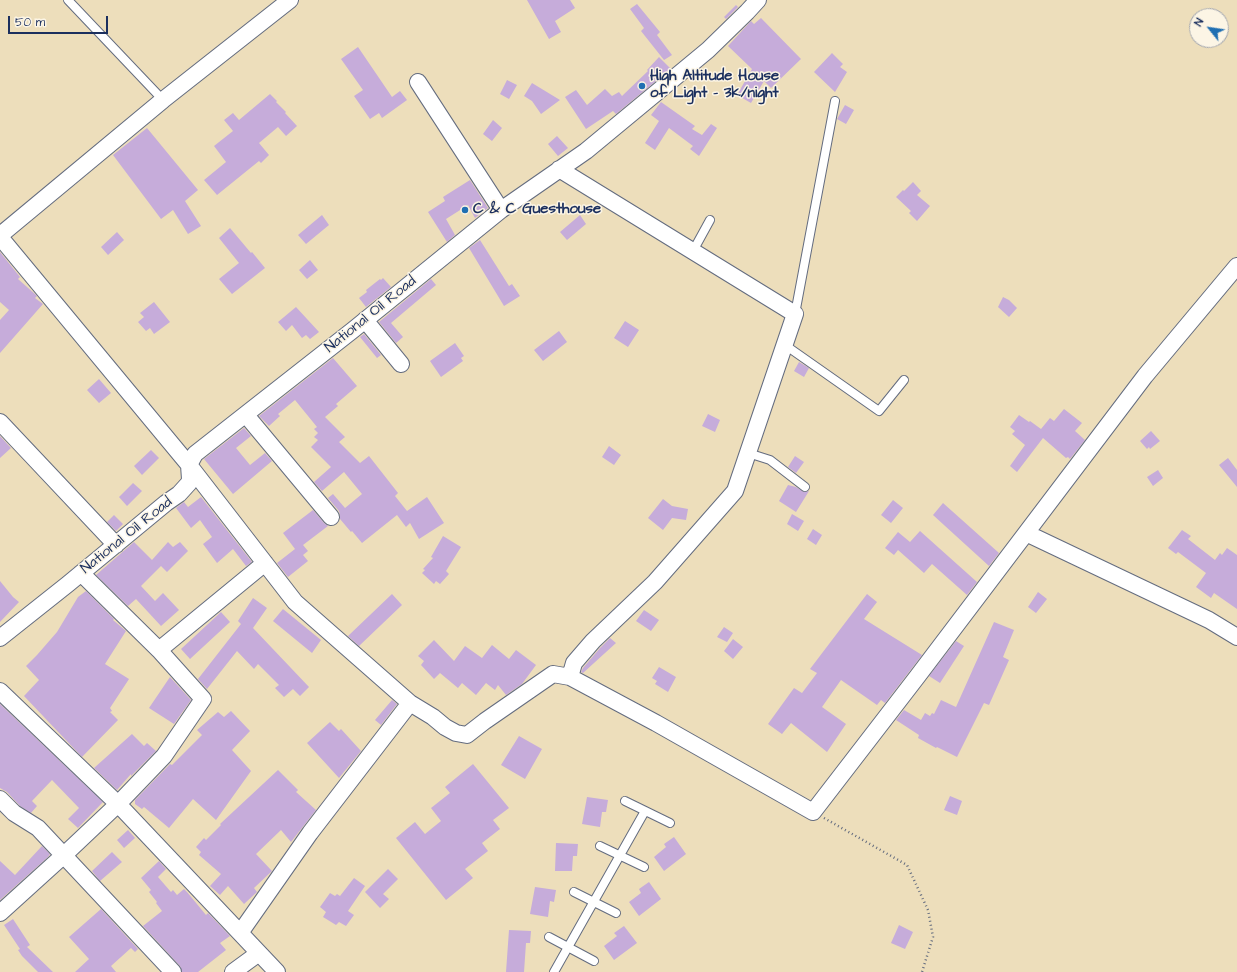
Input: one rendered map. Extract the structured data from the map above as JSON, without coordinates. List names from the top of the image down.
{
  "streets": {
    "street": ["National Oil Road"]
  },
  "places": ["High Altitude House of Light - 3k/night", "C & C Guesthouse"],
  "scale_bar": "50 m",
  "north": "top left"
}
